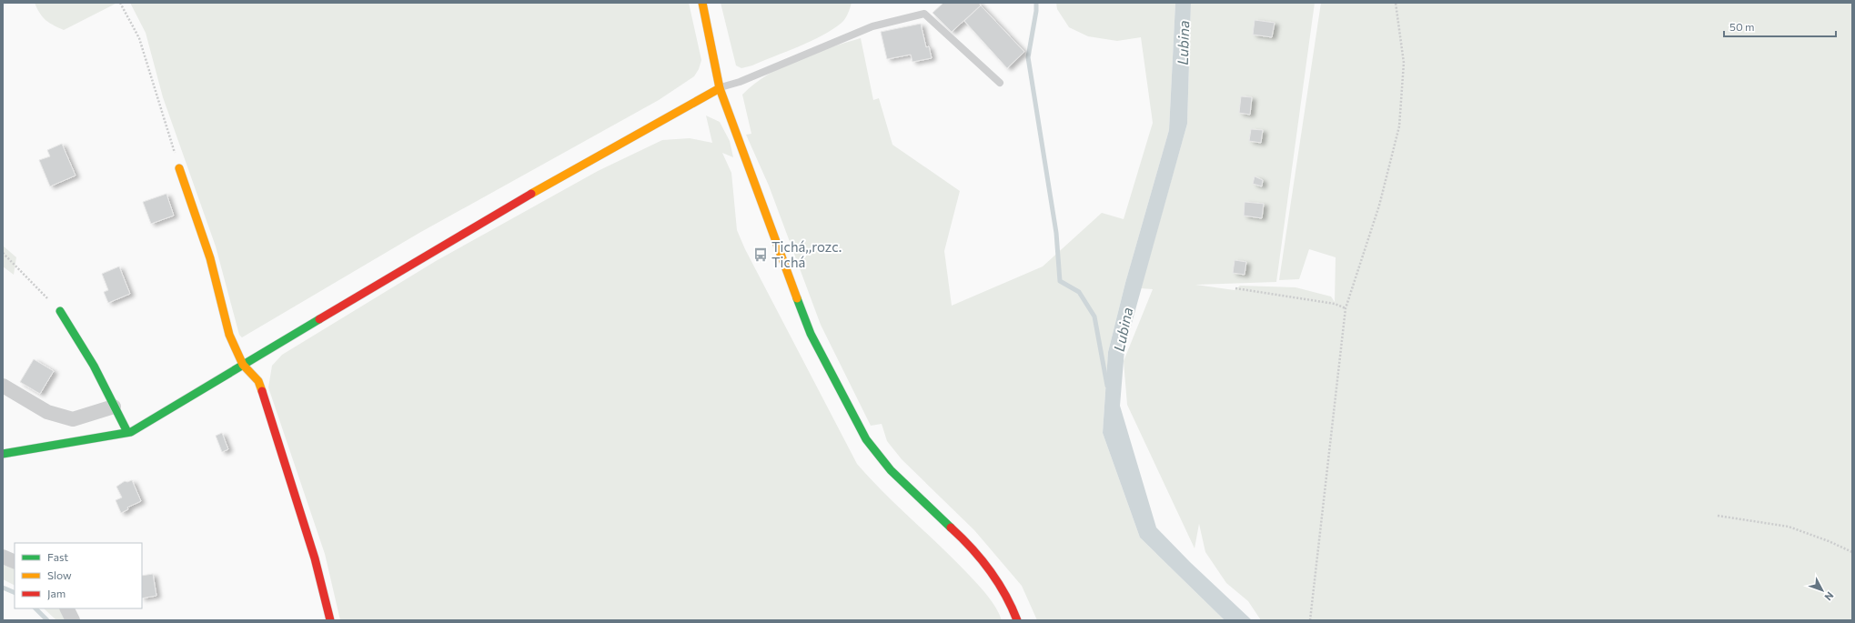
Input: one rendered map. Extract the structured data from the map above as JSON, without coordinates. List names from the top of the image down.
{
  "water": ["Lubina"],
  "places": {
    "bus stop": ["Tichá,,rozc. Tichá"]
  },
  "legend": ["Fast", "Slow", "Jam"],
  "scale_bar": "50 m",
  "north": "bottom right"
}
